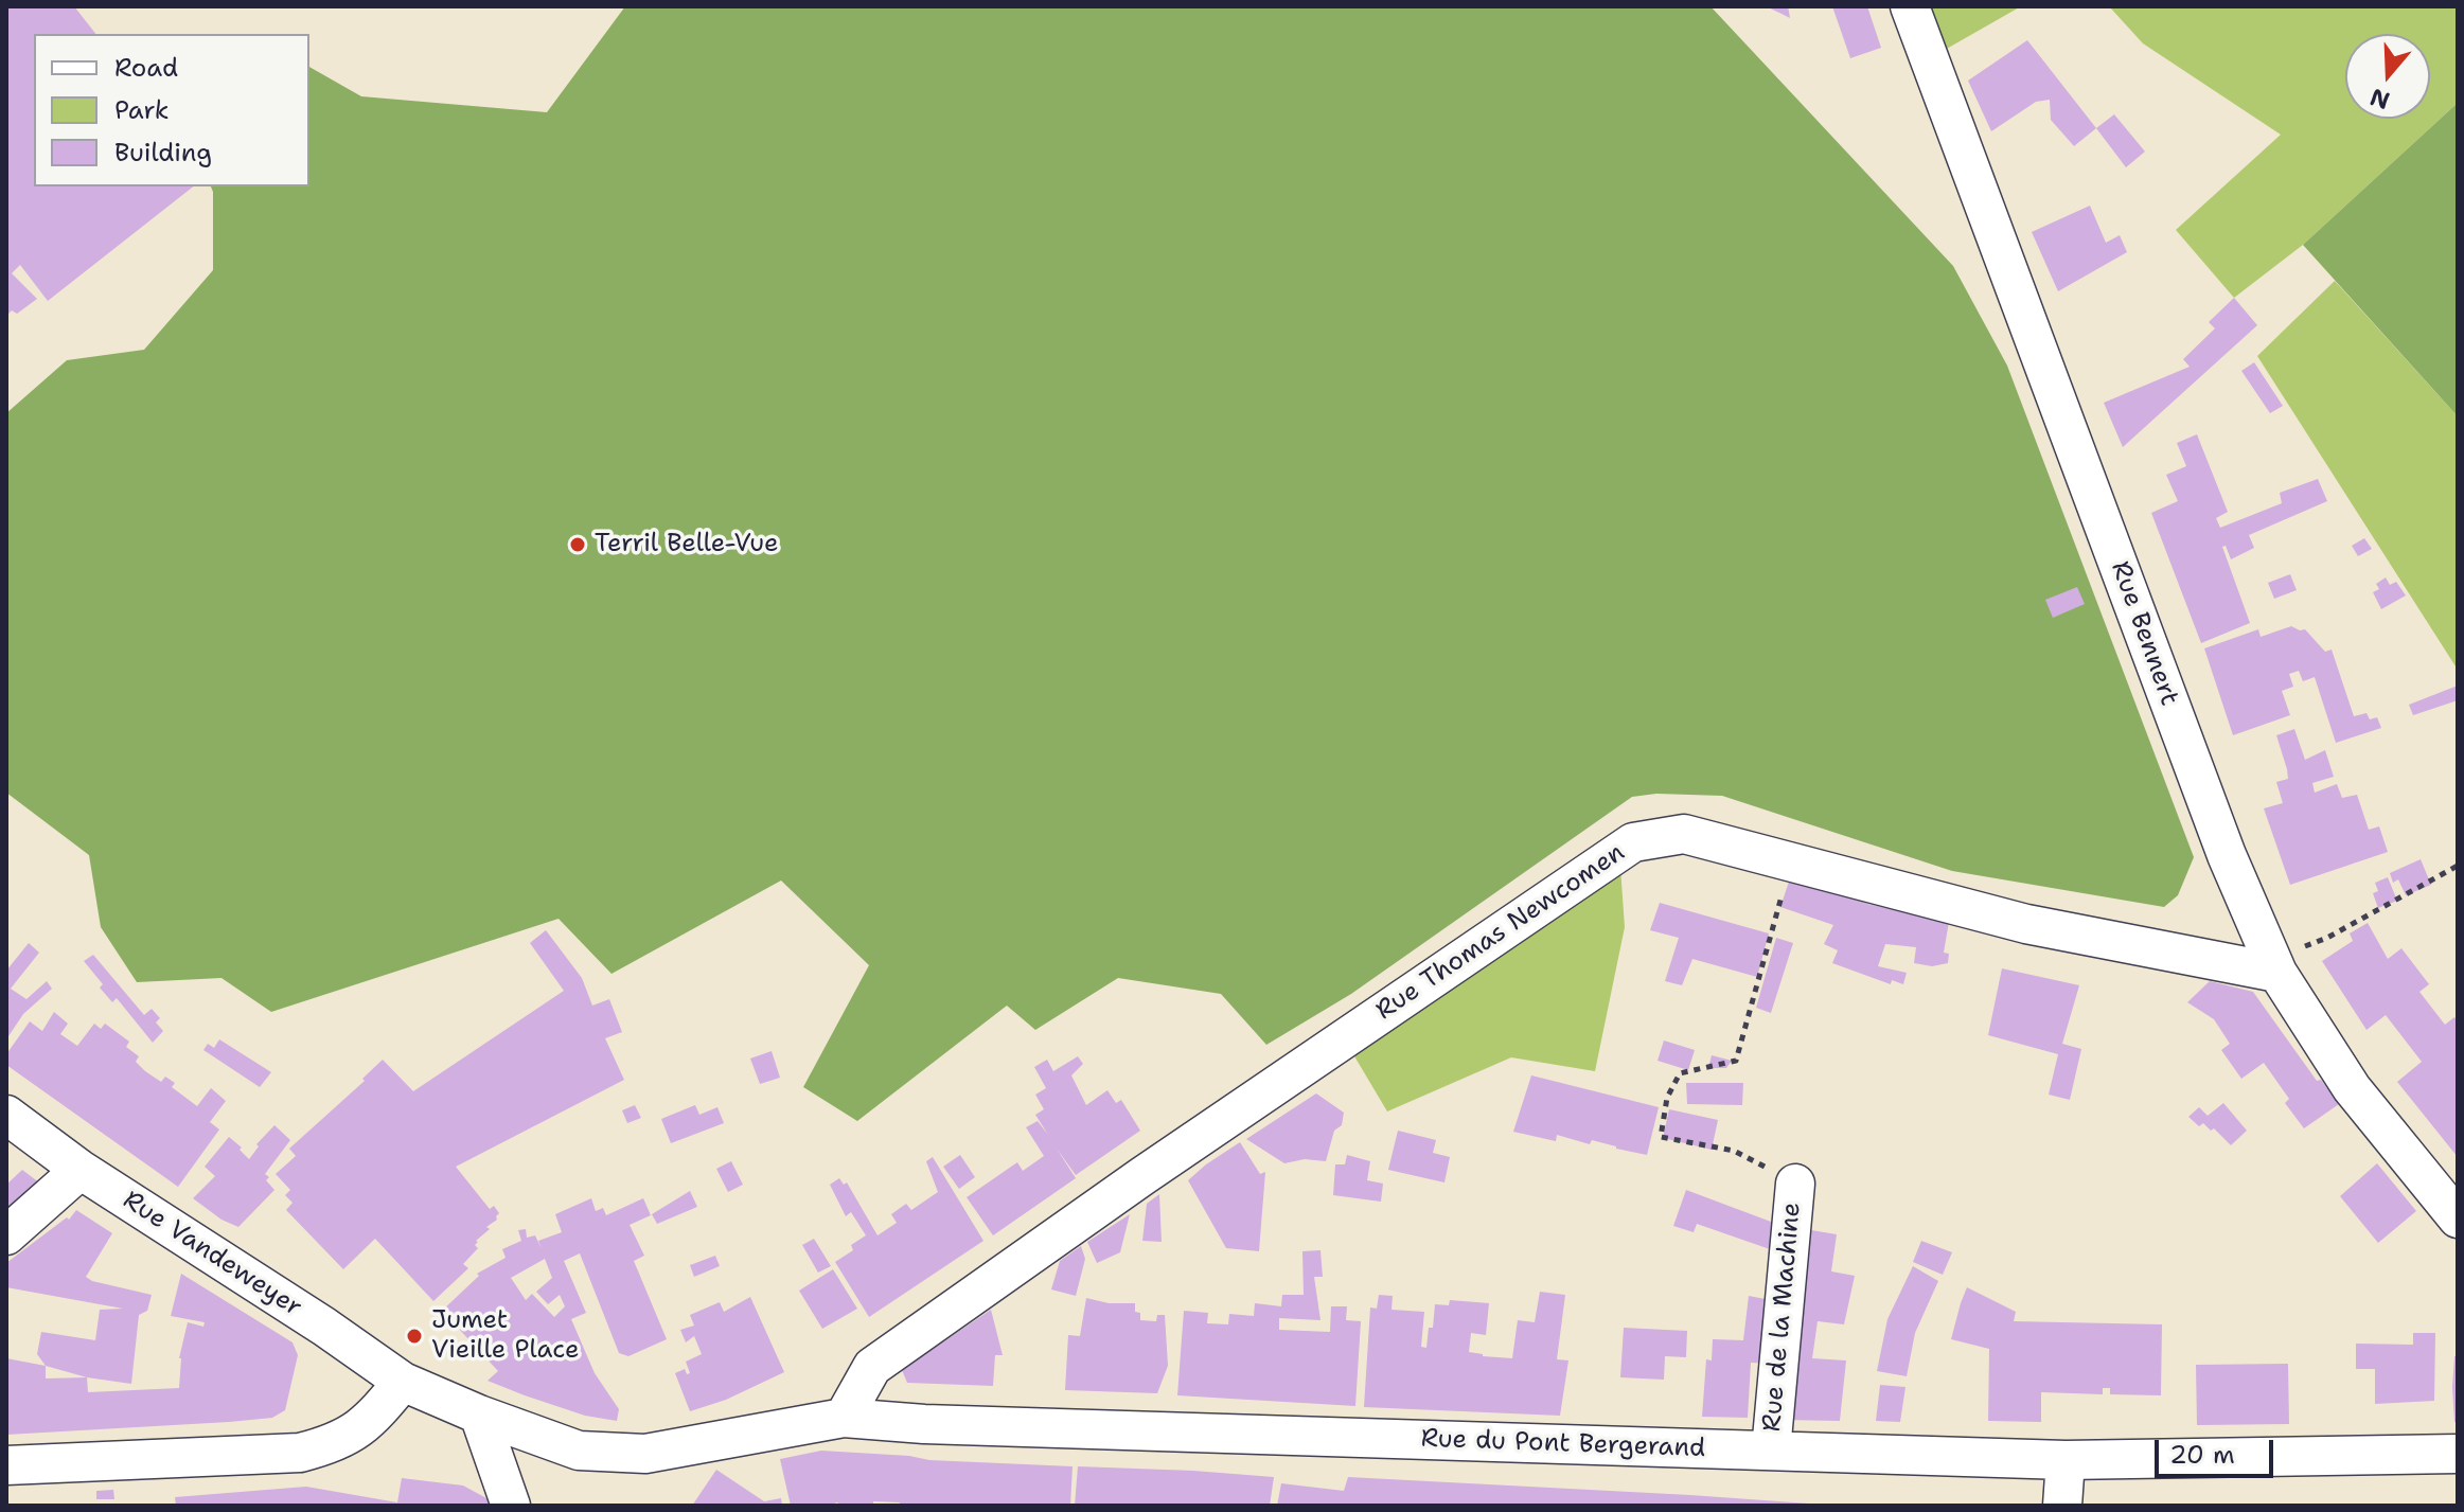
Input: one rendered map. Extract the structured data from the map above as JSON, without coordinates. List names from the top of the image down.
{
  "streets": {
    "street": [
      "Rue Bennert",
      "Rue Thomas Newcomen",
      "Rue Vandeweyer",
      "Rue de la Machine",
      "Rue du Pont Bergerand"
    ]
  },
  "crossings": [
    ["Rue Bennert", "Rue Thomas Newcomen"],
    ["Rue Thomas Newcomen", "Rue du Pont Bergerand"],
    ["Rue Vandeweyer", "Rue du Pont Bergerand"],
    ["Rue de la Machine", "Rue du Pont Bergerand"]
  ],
  "places": ["Terril Belle-Vue", "Jumet Vieille Place"],
  "legend": ["Road", "Park", "Building"],
  "scale_bar": "20 m",
  "north": "bottom"
}
